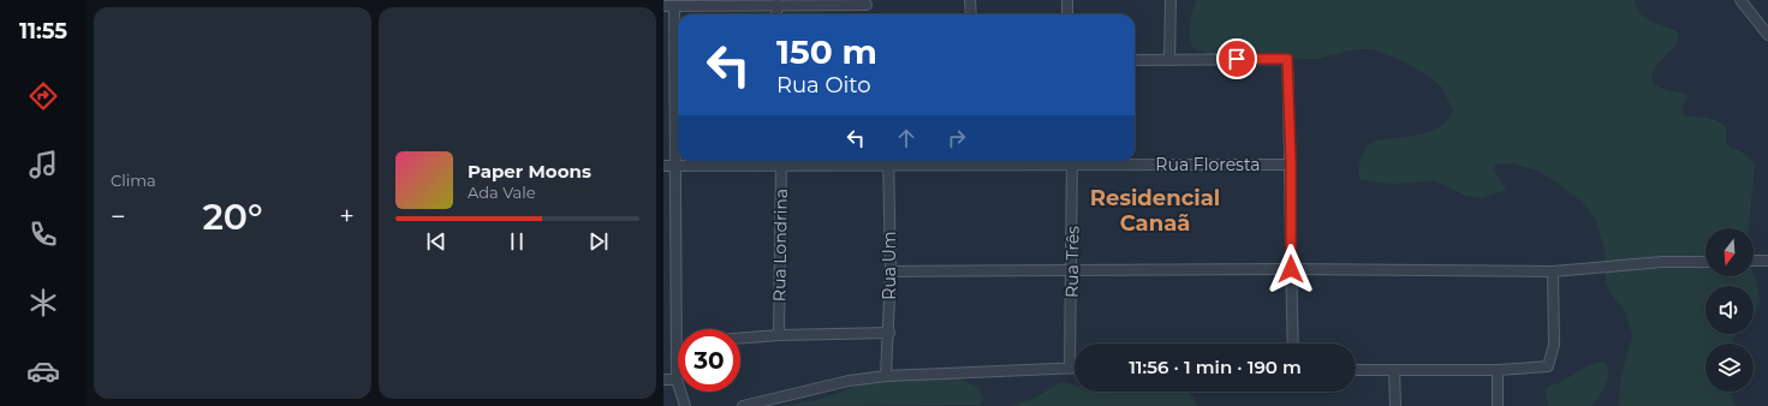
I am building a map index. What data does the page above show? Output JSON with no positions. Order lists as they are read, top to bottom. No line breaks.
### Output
{"streets":{"street":["Rua Floresta","Rua Londrina","Rua Três","Rua Um"]},"crossings":[["Rua Floresta","Rua Londrina"],["Rua Floresta","Rua Um"]],"districts":["Residencial Canaã"],"north":"bottom","page":{"tabs":"11:55","tile":"Clima","turn":["150 m","Rua Oito"],"song":["Paper Moons","Ada Vale"],"heat":["−","20°","+"],"limit":"30","trip":"11:56 · 1 min · 190 m"}}
